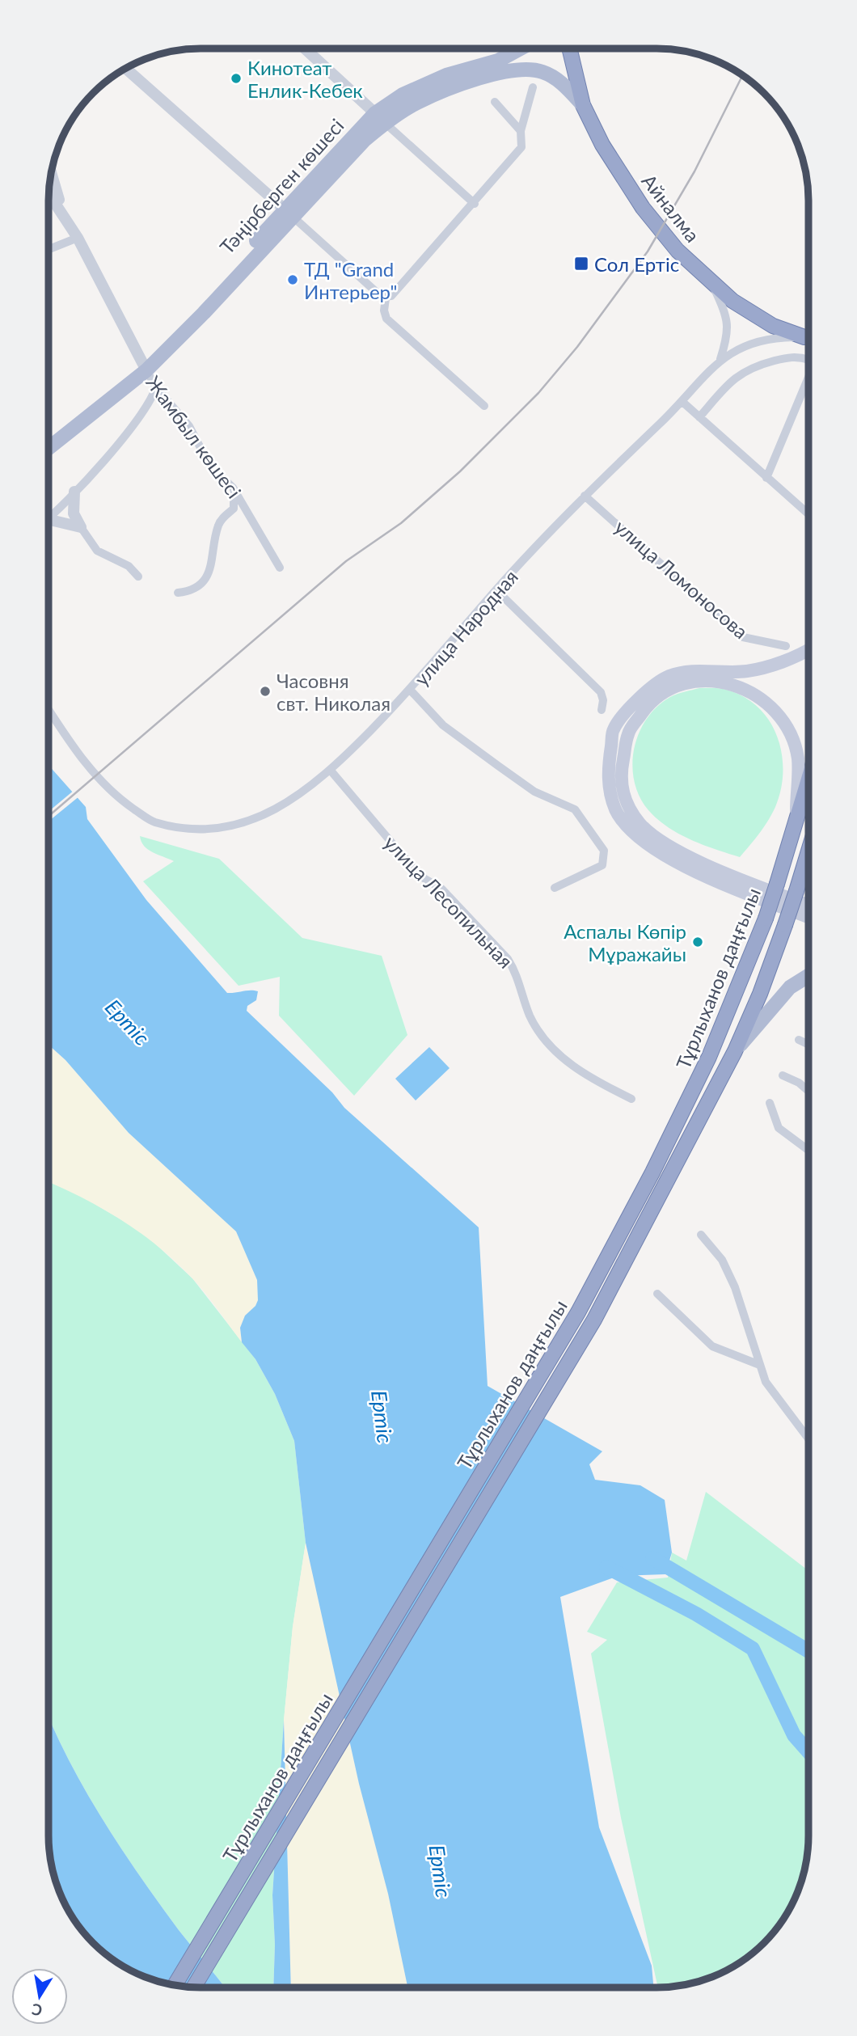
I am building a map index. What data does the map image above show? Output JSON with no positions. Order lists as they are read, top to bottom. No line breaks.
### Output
{"streets":{"highway":["Айналма","Тұрлыханов даңғылы"],"main road":["Тәңірберген көшесі"],"street":["Жамбыл көшесі","улица Ломоносова","улица Народная","улица Лесопильная"]},"crossings":[["Тәңірберген көшесі","Айналма"],["Тәңірберген көшесі","Жамбыл көшесі"],["улица Ломоносова","улица Народная"],["улица Народная","улица Лесопильная"]],"water":["Ертіс"],"places":{"other":["Кинотеат Енлик-Кебек","ТД \"Grand Интерьер\"","Часовня свт. Николая","Аспалы Көпір Мұражайы"],"transit":["Сол Ертіс"]},"north":"bottom"}
